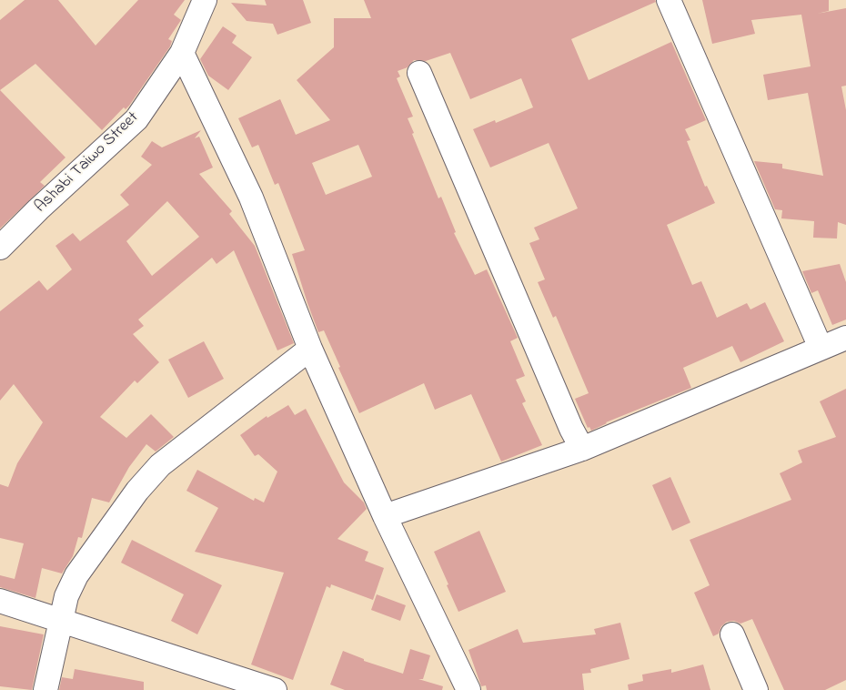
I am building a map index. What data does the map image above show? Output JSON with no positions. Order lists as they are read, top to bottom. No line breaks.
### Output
{"streets":{"street":["Ashabi Taiwo Street"]}}
